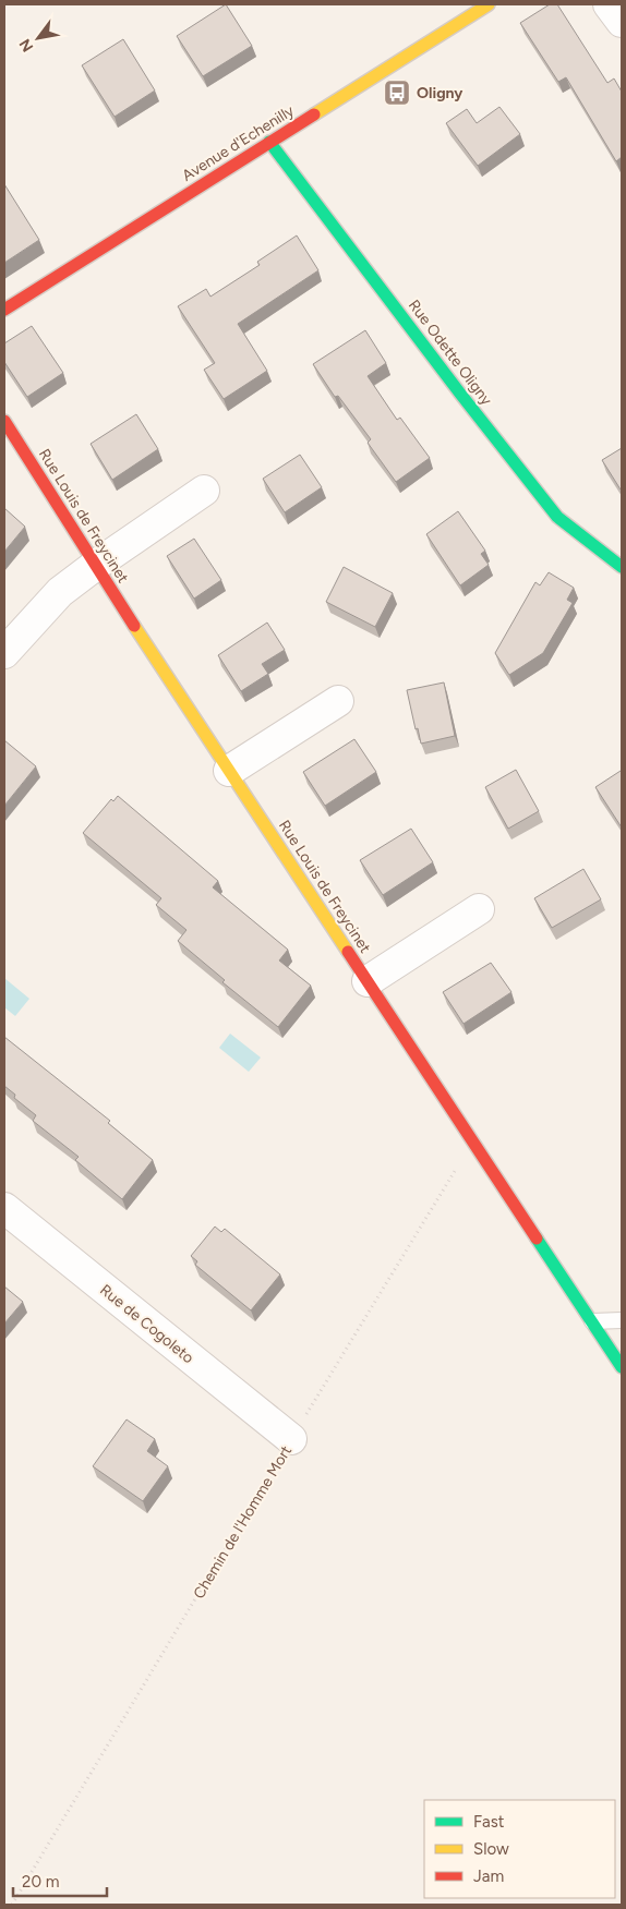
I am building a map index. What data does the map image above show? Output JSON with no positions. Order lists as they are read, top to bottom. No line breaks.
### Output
{"streets":{"street":["Avenue d'Echenilly","Rue Odette Oligny","Rue Louis de Freycinet","Rue de Cogoleto"],"path":["Chemin de l'Homme Mort"]},"crossings":[["Avenue d'Echenilly","Rue Odette Oligny"],["Rue Louis de Freycinet","Chemin de l'Homme Mort"],["Rue de Cogoleto","Chemin de l'Homme Mort"]],"places":{"bus stop":["Oligny"]},"legend":["Fast","Slow","Jam"],"scale_bar":"20 m","north":"bottom left"}
